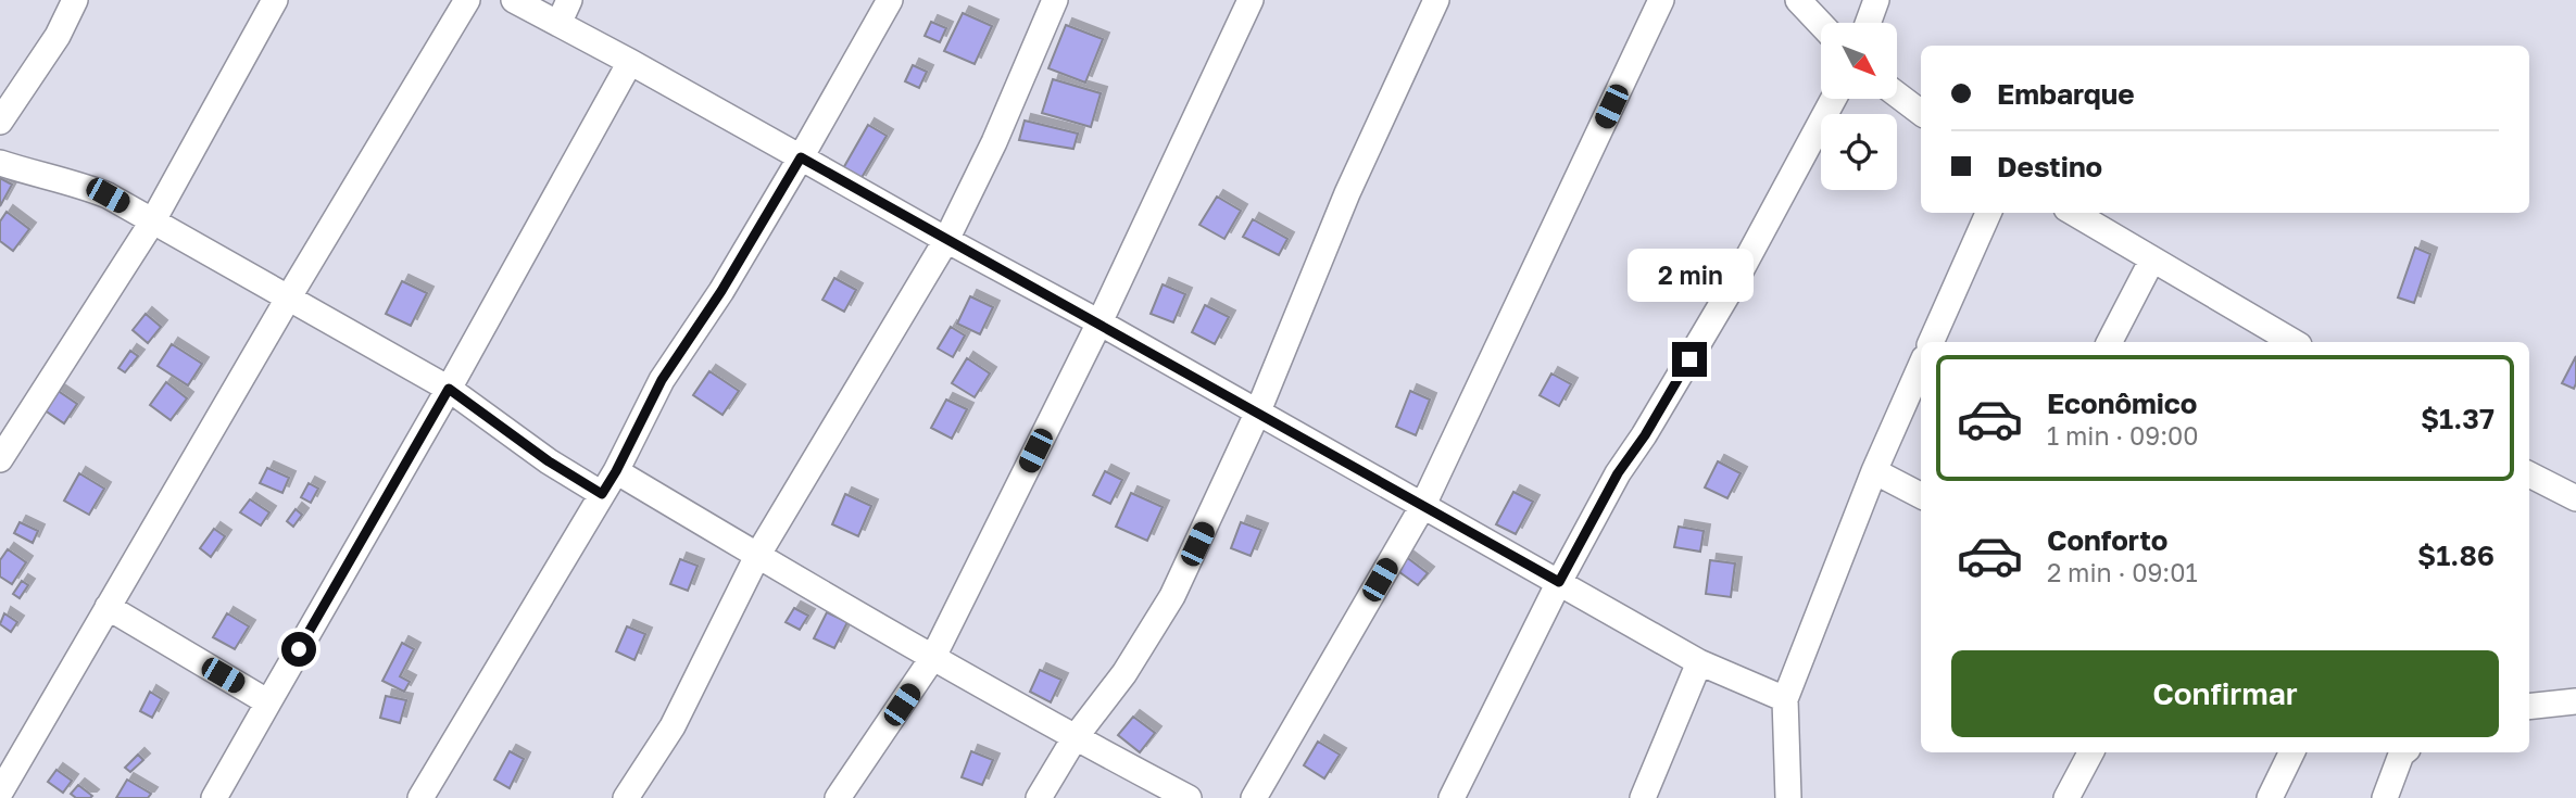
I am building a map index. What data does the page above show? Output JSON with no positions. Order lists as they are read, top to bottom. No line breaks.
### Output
{"north":"bottom right","page":{"banner":["Embarque","Destino"],"bubble":"2 min","list":[{"name":"Econômico","note":"1 min · 09:00","value":"$1.37"},{"name":"Conforto","note":"2 min · 09:01","value":"$1.86"}],"buttons":"Confirmar"}}
